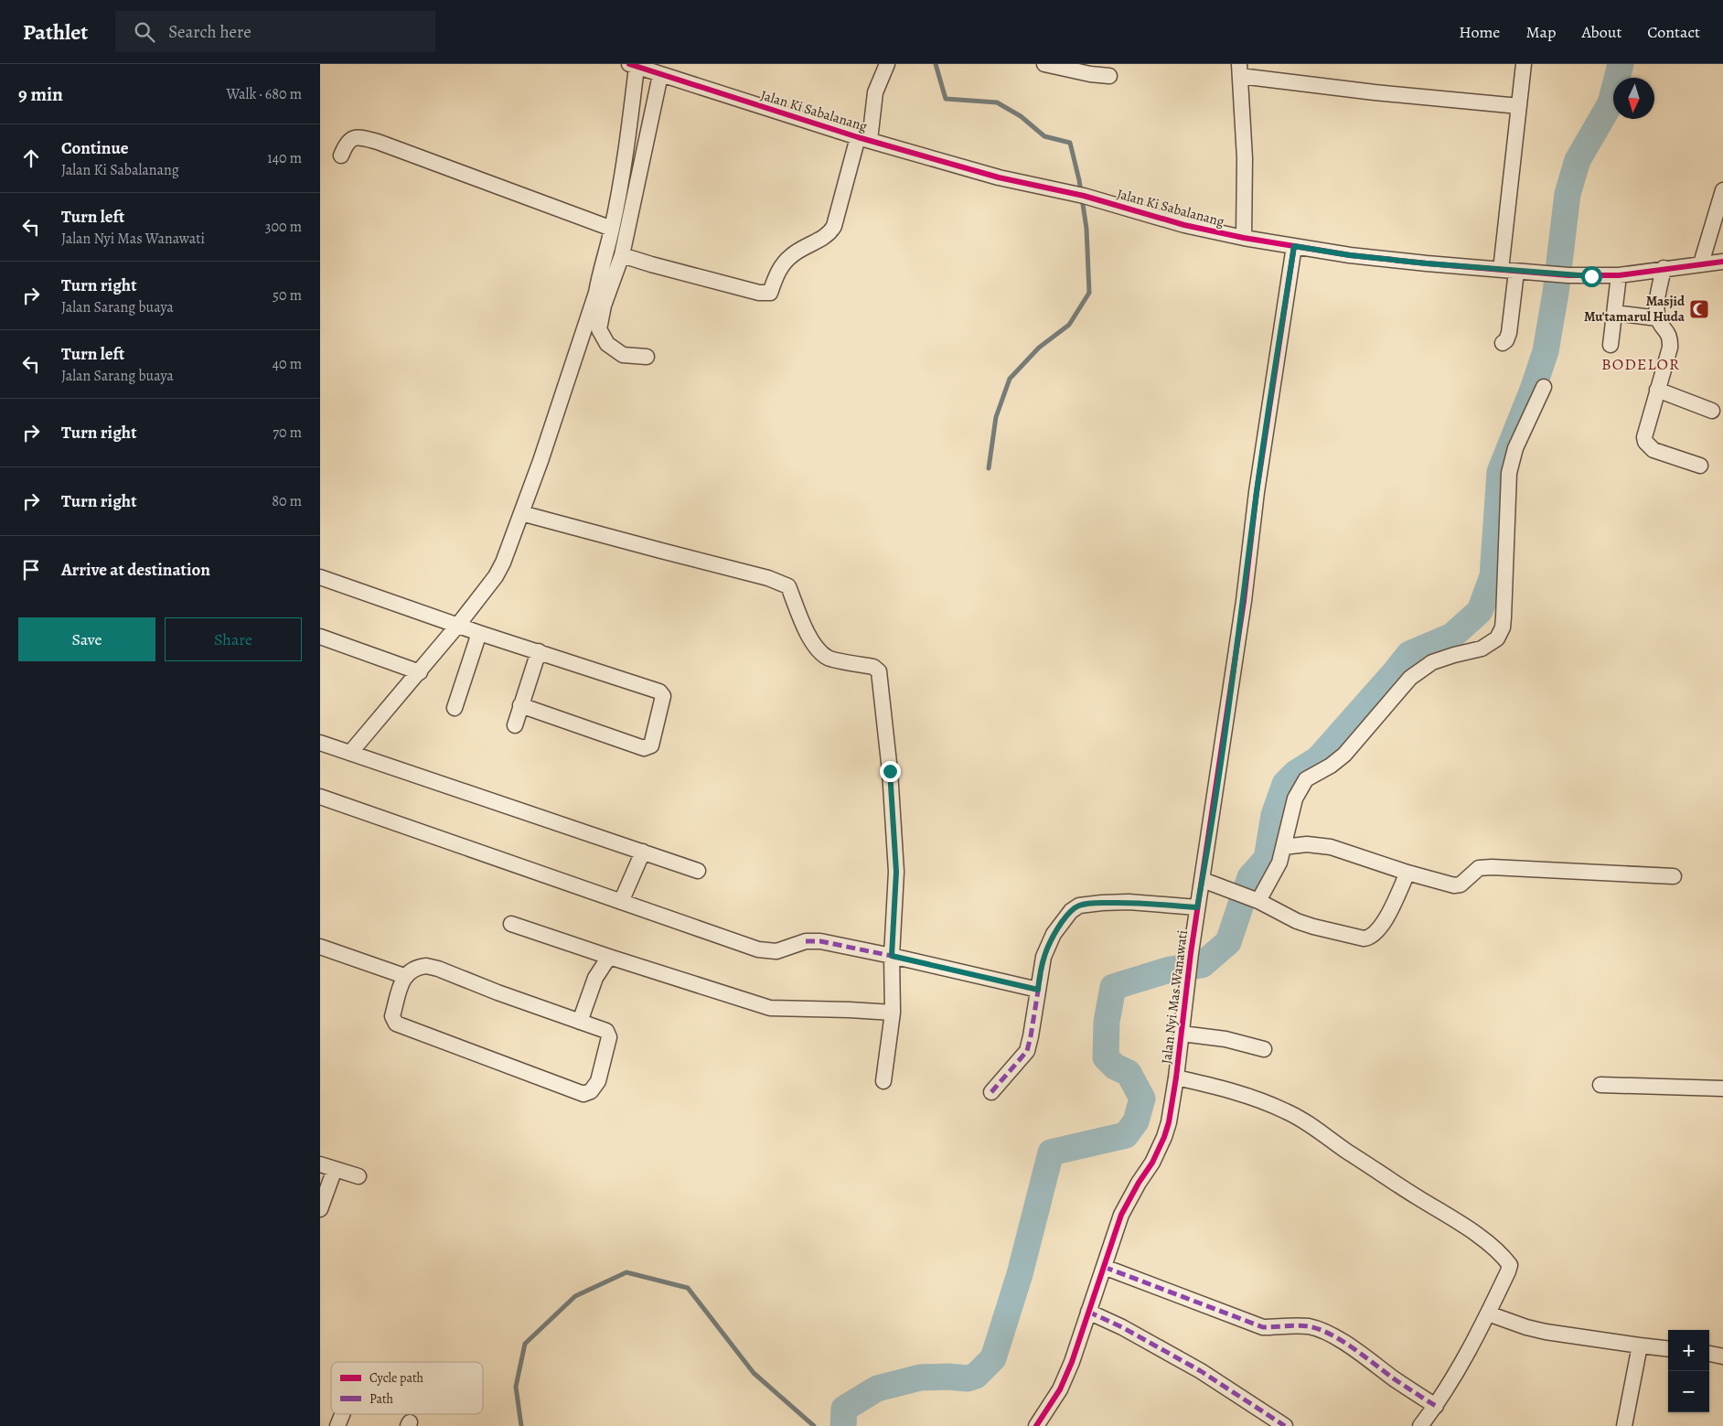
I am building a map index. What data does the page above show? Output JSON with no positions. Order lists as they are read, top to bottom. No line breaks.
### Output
{"streets":{"street":["Jalan Ki Sabalanang","Jalan Nyi Mas Wanawati"]},"crossings":[["Jalan Ki Sabalanang","Jalan Nyi Mas Wanawati"]],"districts":["BODELOR"],"places":{"mosque":["Masjid Mu'tamarul Huda"]},"legend":["Cycle path","Path"],"north":"bottom","page":{"header":"Pathlet","search":"Search here","nav":["Home","Map","About","Contact"],"heading":["9 min","Walk · 680 m"],"list":[["Continue","Jalan Ki Sabalanang","140 m"],["Turn left","Jalan Nyi Mas Wanawati","300 m"],["Turn right","Jalan Sarang buaya","50 m"],["Turn left","Jalan Sarang buaya","40 m"],["Turn right","70 m"],["Turn right","80 m"],"Arrive at destination"],"buttons":["Save","Share"],"map_buttons":["+","−"]}}
